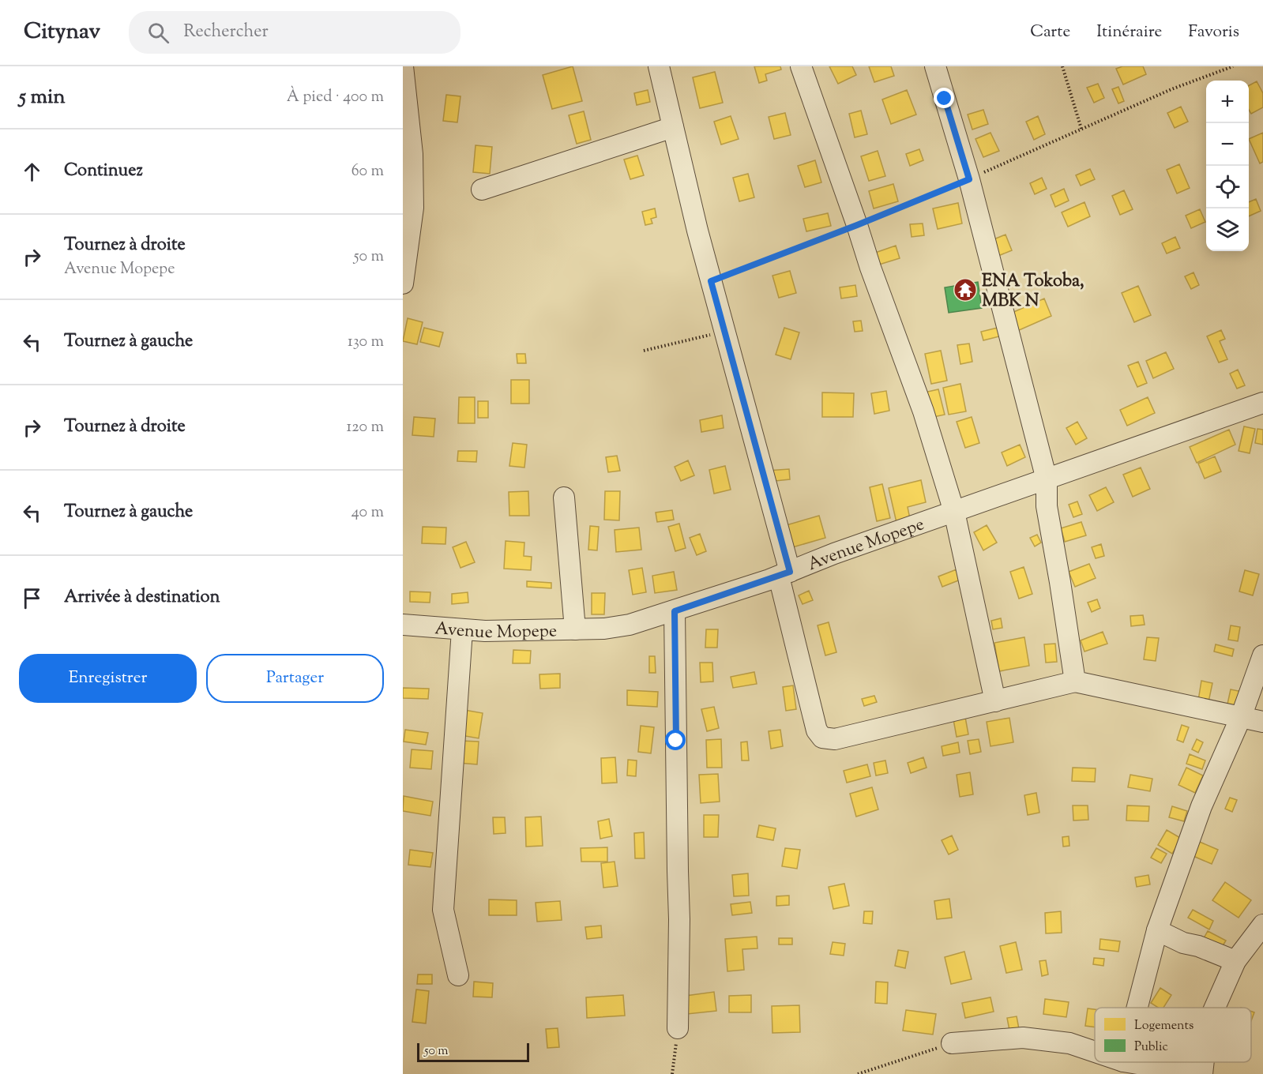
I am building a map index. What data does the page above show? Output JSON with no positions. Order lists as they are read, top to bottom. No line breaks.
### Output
{"streets":{"street":["Avenue Mopepe"]},"places":{"temple":["ENA Tokoba, MBK N"]},"legend":["Logements","Public"],"scale_bar":"50 m","page":{"header":"Citynav","search":"Rechercher","nav":["Carte","Itinéraire","Favoris"],"heading":["5 min","À pied · 400 m"],"map_buttons":["+","−"],"list":[["Continuez","60 m"],["Tournez à droite","Avenue Mopepe","50 m"],["Tournez à gauche","130 m"],["Tournez à droite","120 m"],["Tournez à gauche","40 m"],"Arrivée à destination"],"buttons":["Enregistrer","Partager"],"scale":"50 m"}}
